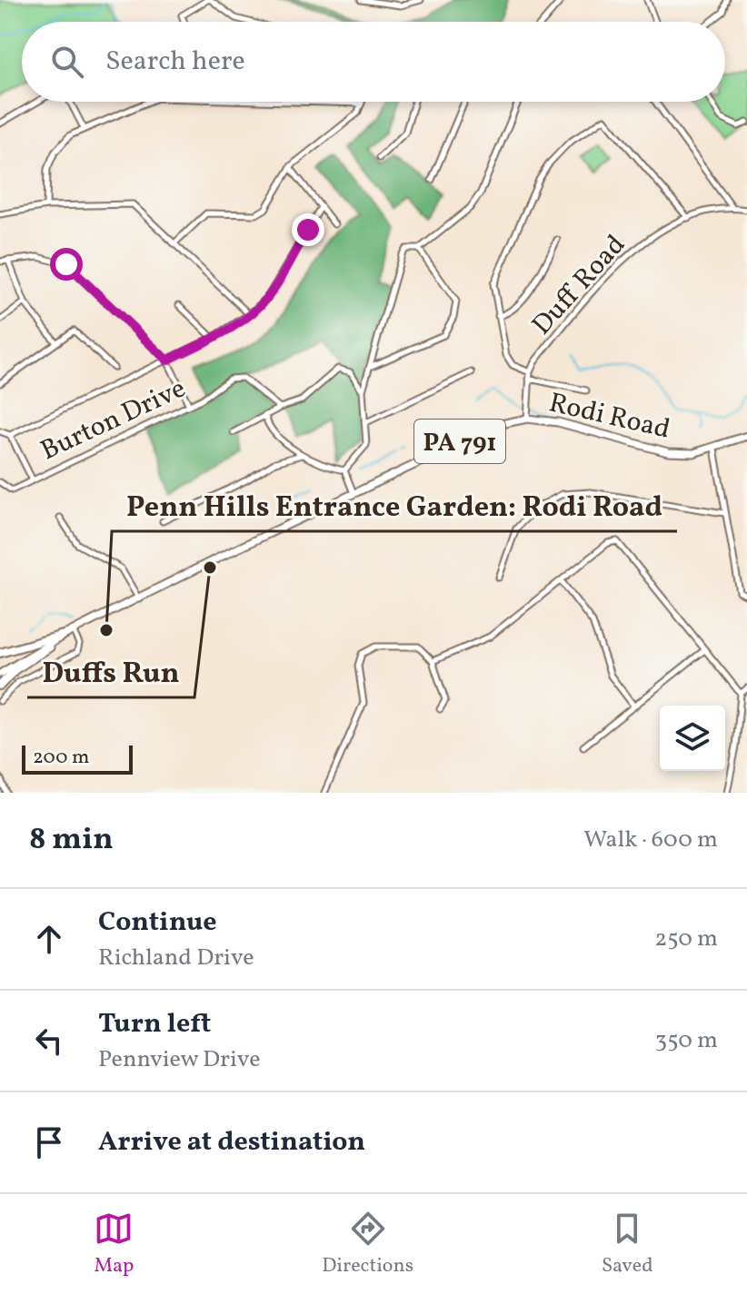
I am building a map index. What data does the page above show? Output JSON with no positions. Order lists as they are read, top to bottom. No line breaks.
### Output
{"streets":{"main road":["Rodi Road","PA 791"],"street":["Duff Road","Burton Drive"]},"places":["Duffs Run","Penn Hills Entrance Garden: Rodi Road"],"scale_bar":"200 m","page":{"search":"Search here","scale":"200 m","heading":["8 min","Walk · 600 m"],"list":[["Continue","Richland Drive","250 m"],["Turn left","Pennview Drive","350 m"],"Arrive at destination"],"nav":["Map","Directions","Saved"]}}
